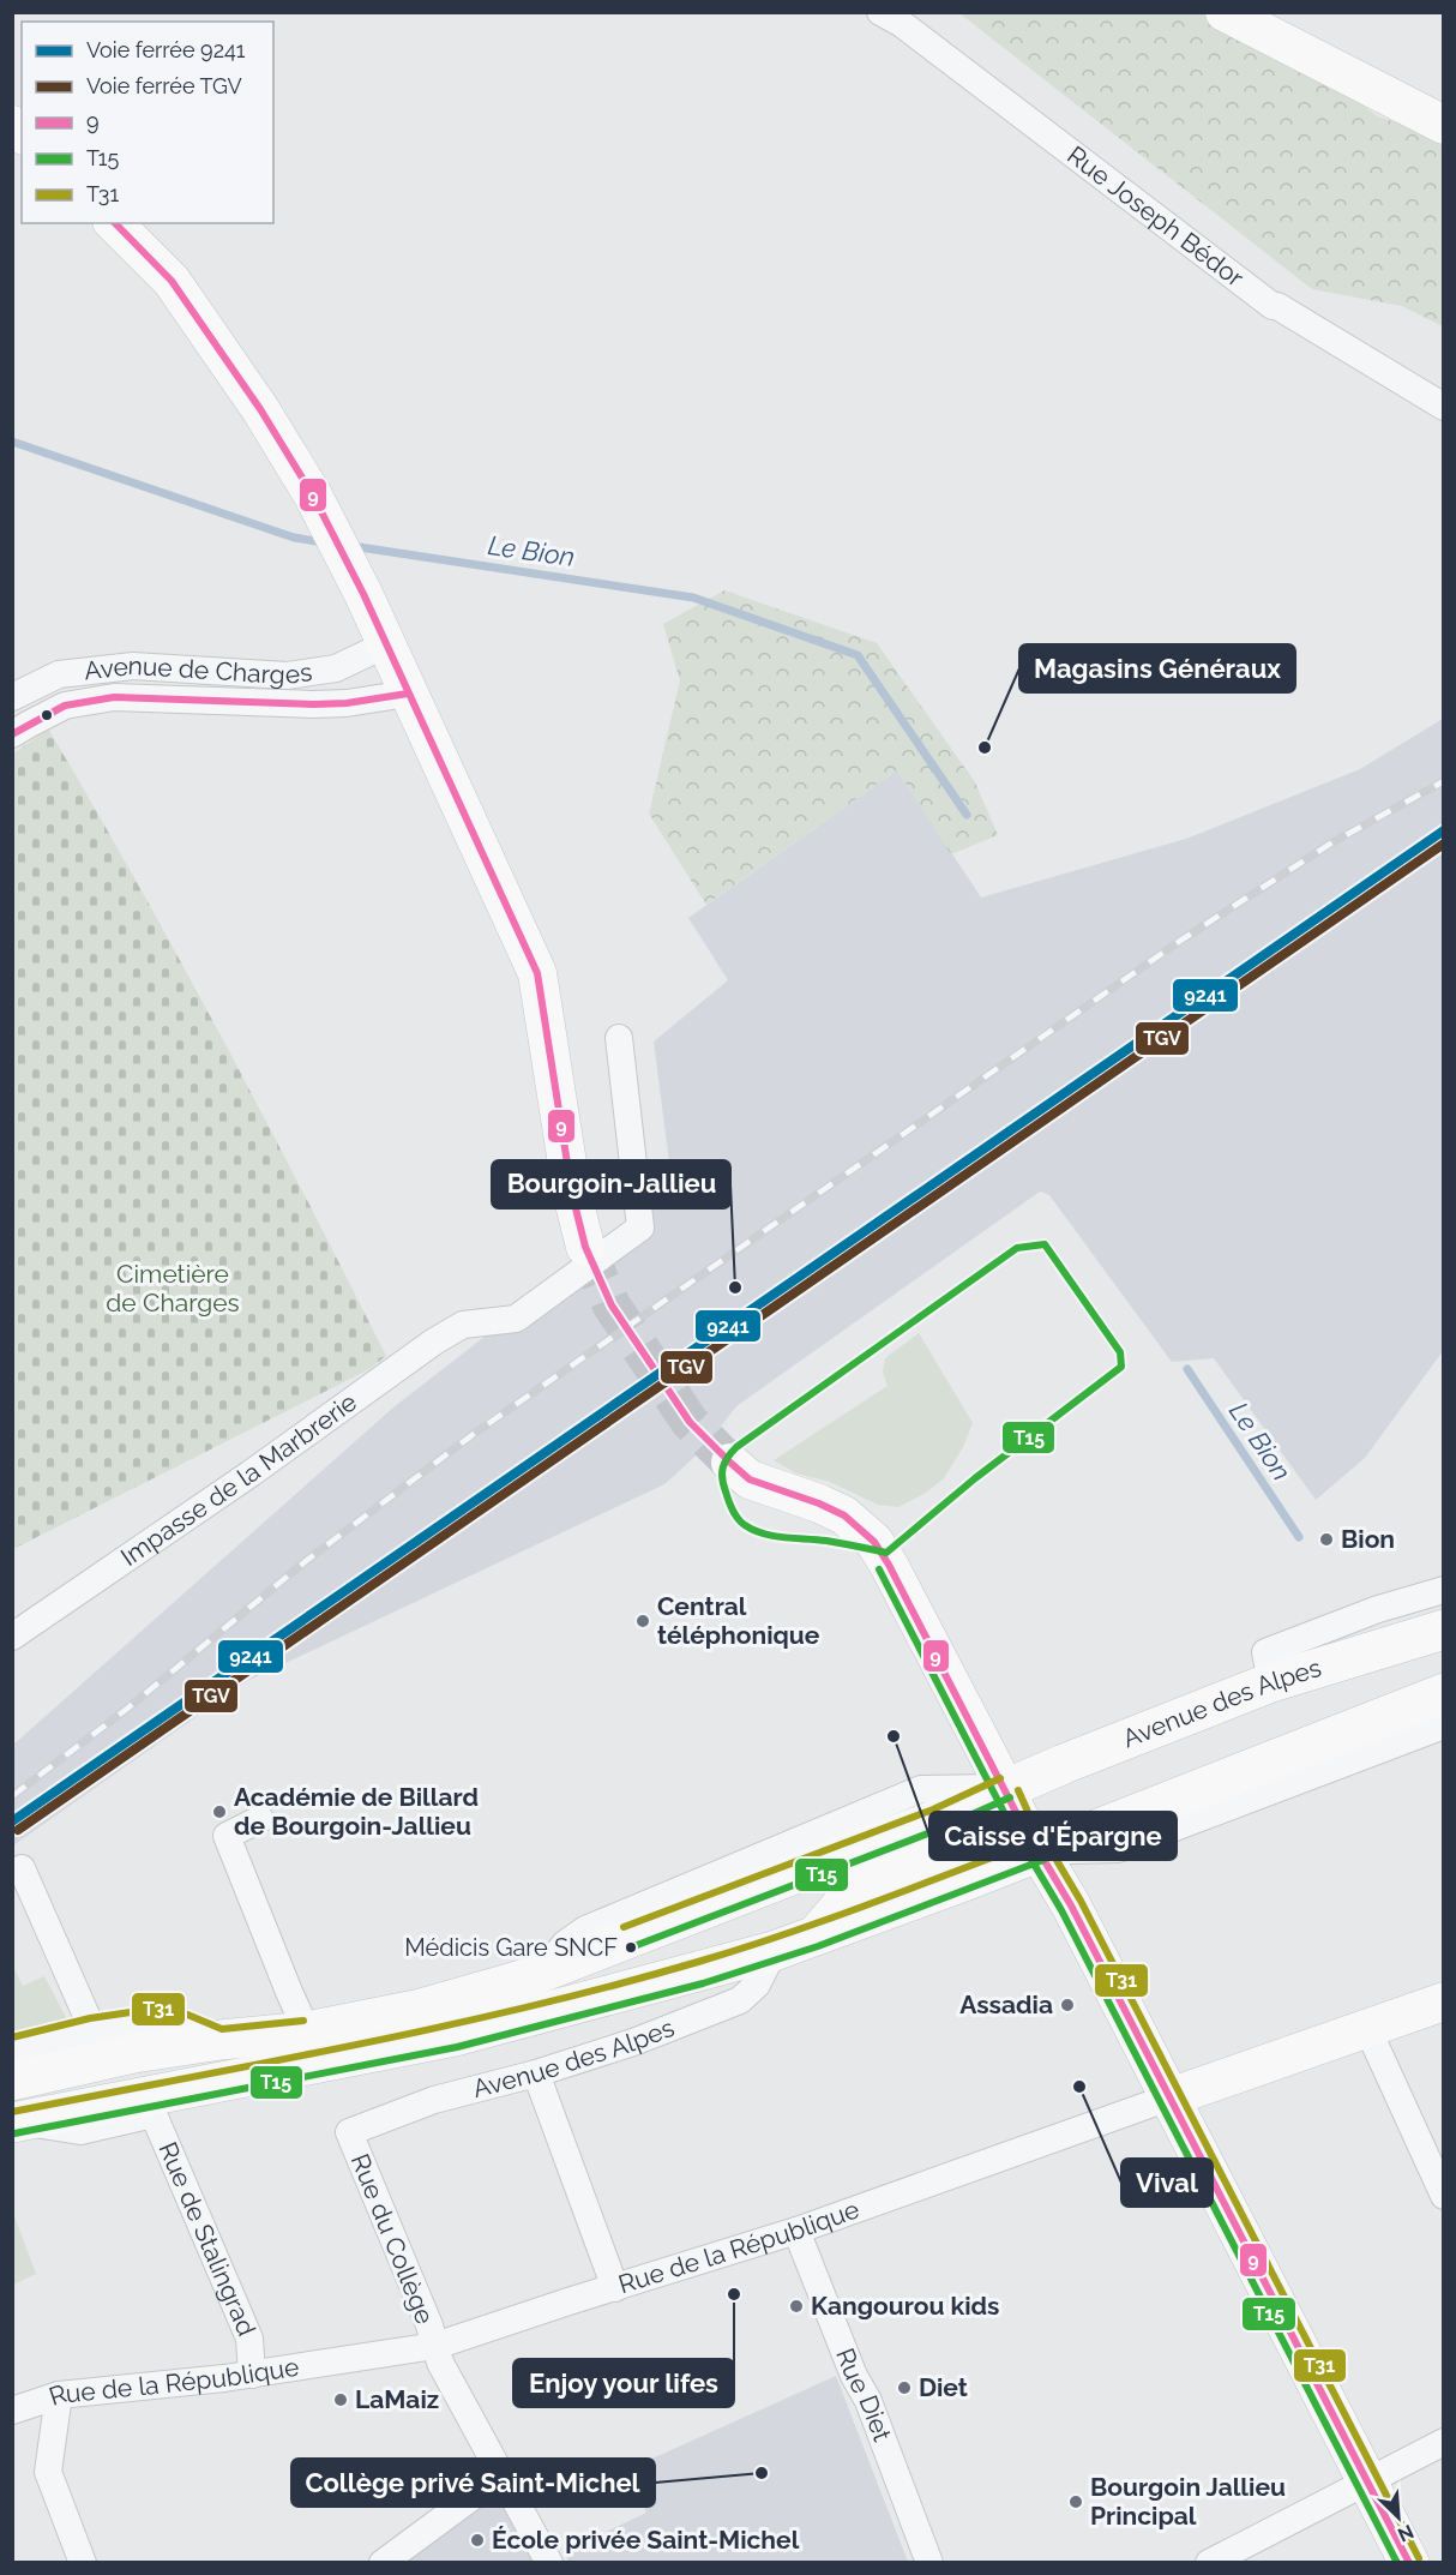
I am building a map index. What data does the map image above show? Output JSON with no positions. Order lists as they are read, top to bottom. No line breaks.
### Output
{"streets":{"main road":["Avenue des Alpes","Rue de la République"],"street":["Rue Joseph Bédor","Avenue de Charges","Impasse de la Marbrerie","Rue du Collège","Rue de Stalingrad","Rue Diet"]},"crossings":[["Avenue des Alpes","Rue du Collège"],["Avenue des Alpes","Rue de Stalingrad"],["Rue du Collège","Rue de la République"],["Rue de Stalingrad","Rue de la République"],["Rue de la République","Rue Diet"]],"water":["Le Bion"],"parks":["Cimetière de Charges"],"places":["Magasins Généraux","Bourgoin-Jallieu","Bion","Central téléphonique","Caisse d'Épargne","Académie de Billard de Bourgoin-Jallieu","Médicis Gare SNCF","Assadia","Vival","Enjoy your lifes","Kangourou kids","Diet","LaMaiz","Collège privé Saint-Michel","Bourgoin Jallieu Principal","École privée Saint-Michel"],"lines":["transit line 9","rail line 9241","rail line TGV","transit line T15","transit line T31"],"legend":["Voie ferrée 9241","Voie ferrée TGV","9","T15","T31"],"north":"bottom right"}
